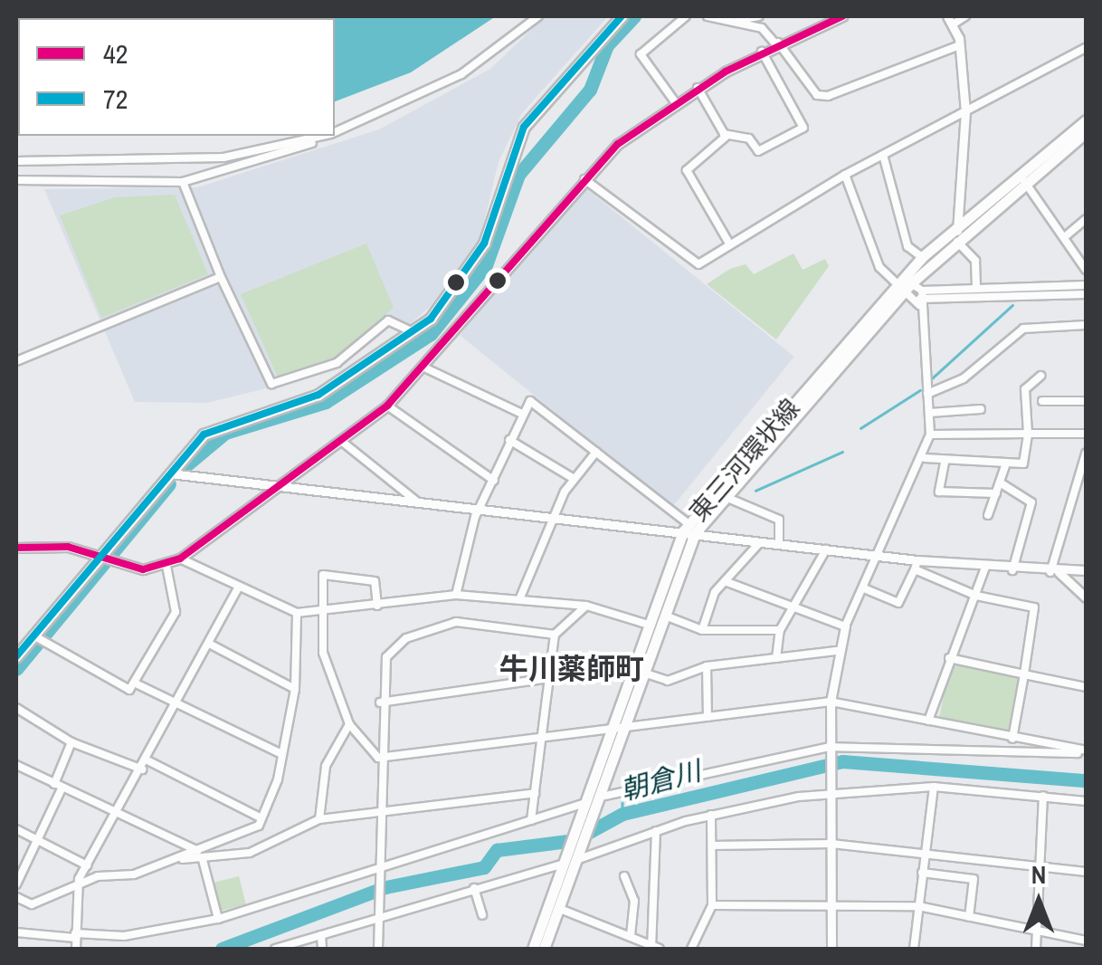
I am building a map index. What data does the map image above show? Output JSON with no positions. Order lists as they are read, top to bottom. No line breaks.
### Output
{"streets":{"main road":["東三河環状線"]},"districts":["牛川薬師町"],"water":["朝倉川"],"lines":["transit line 42","transit line 72"],"legend":["42","72"],"north":"top"}
